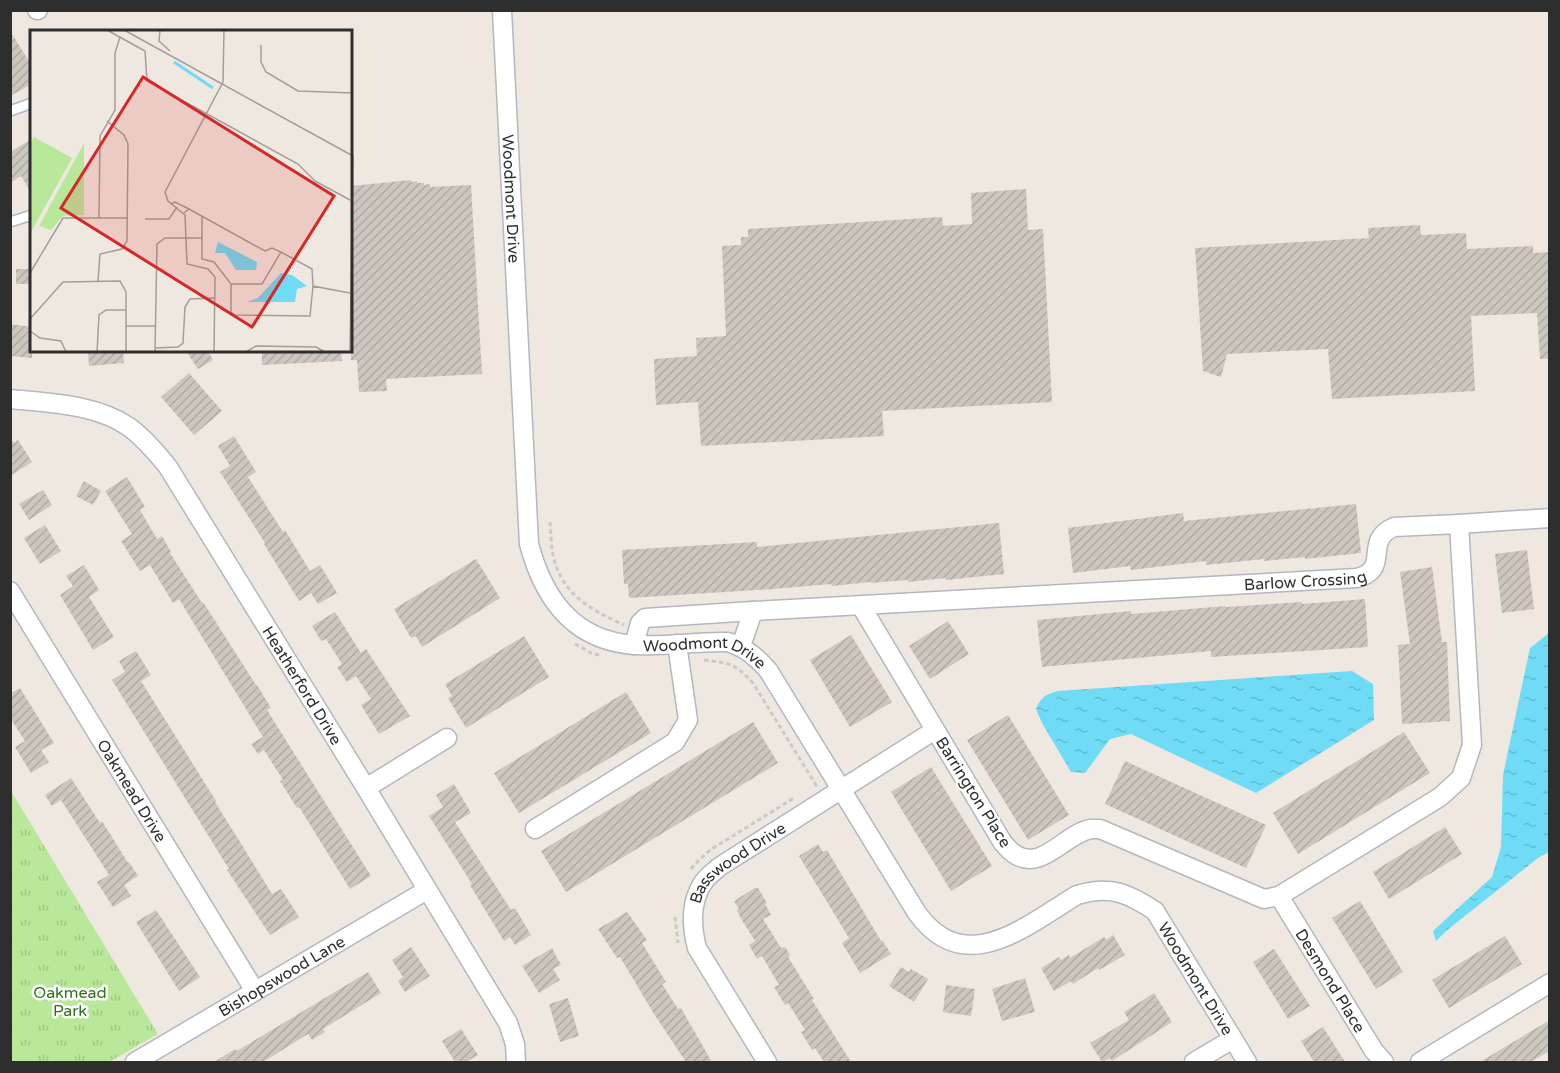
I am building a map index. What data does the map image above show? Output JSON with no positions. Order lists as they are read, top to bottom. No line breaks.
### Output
{"streets":{"street":["Woodmont Drive","Barlow Crossing","Heatherford Drive","Oakmead Drive","Barrington Place","Basswood Drive","Bishopswood Lane","Desmond Place"]},"crossings":[["Woodmont Drive","Barlow Crossing"],["Woodmont Drive","Basswood Drive"],["Barlow Crossing","Barrington Place"],["Heatherford Drive","Bishopswood Lane"],["Oakmead Drive","Bishopswood Lane"],["Barrington Place","Basswood Drive"],["Barrington Place","Desmond Place"]],"parks":["Oakmead Park"]}
